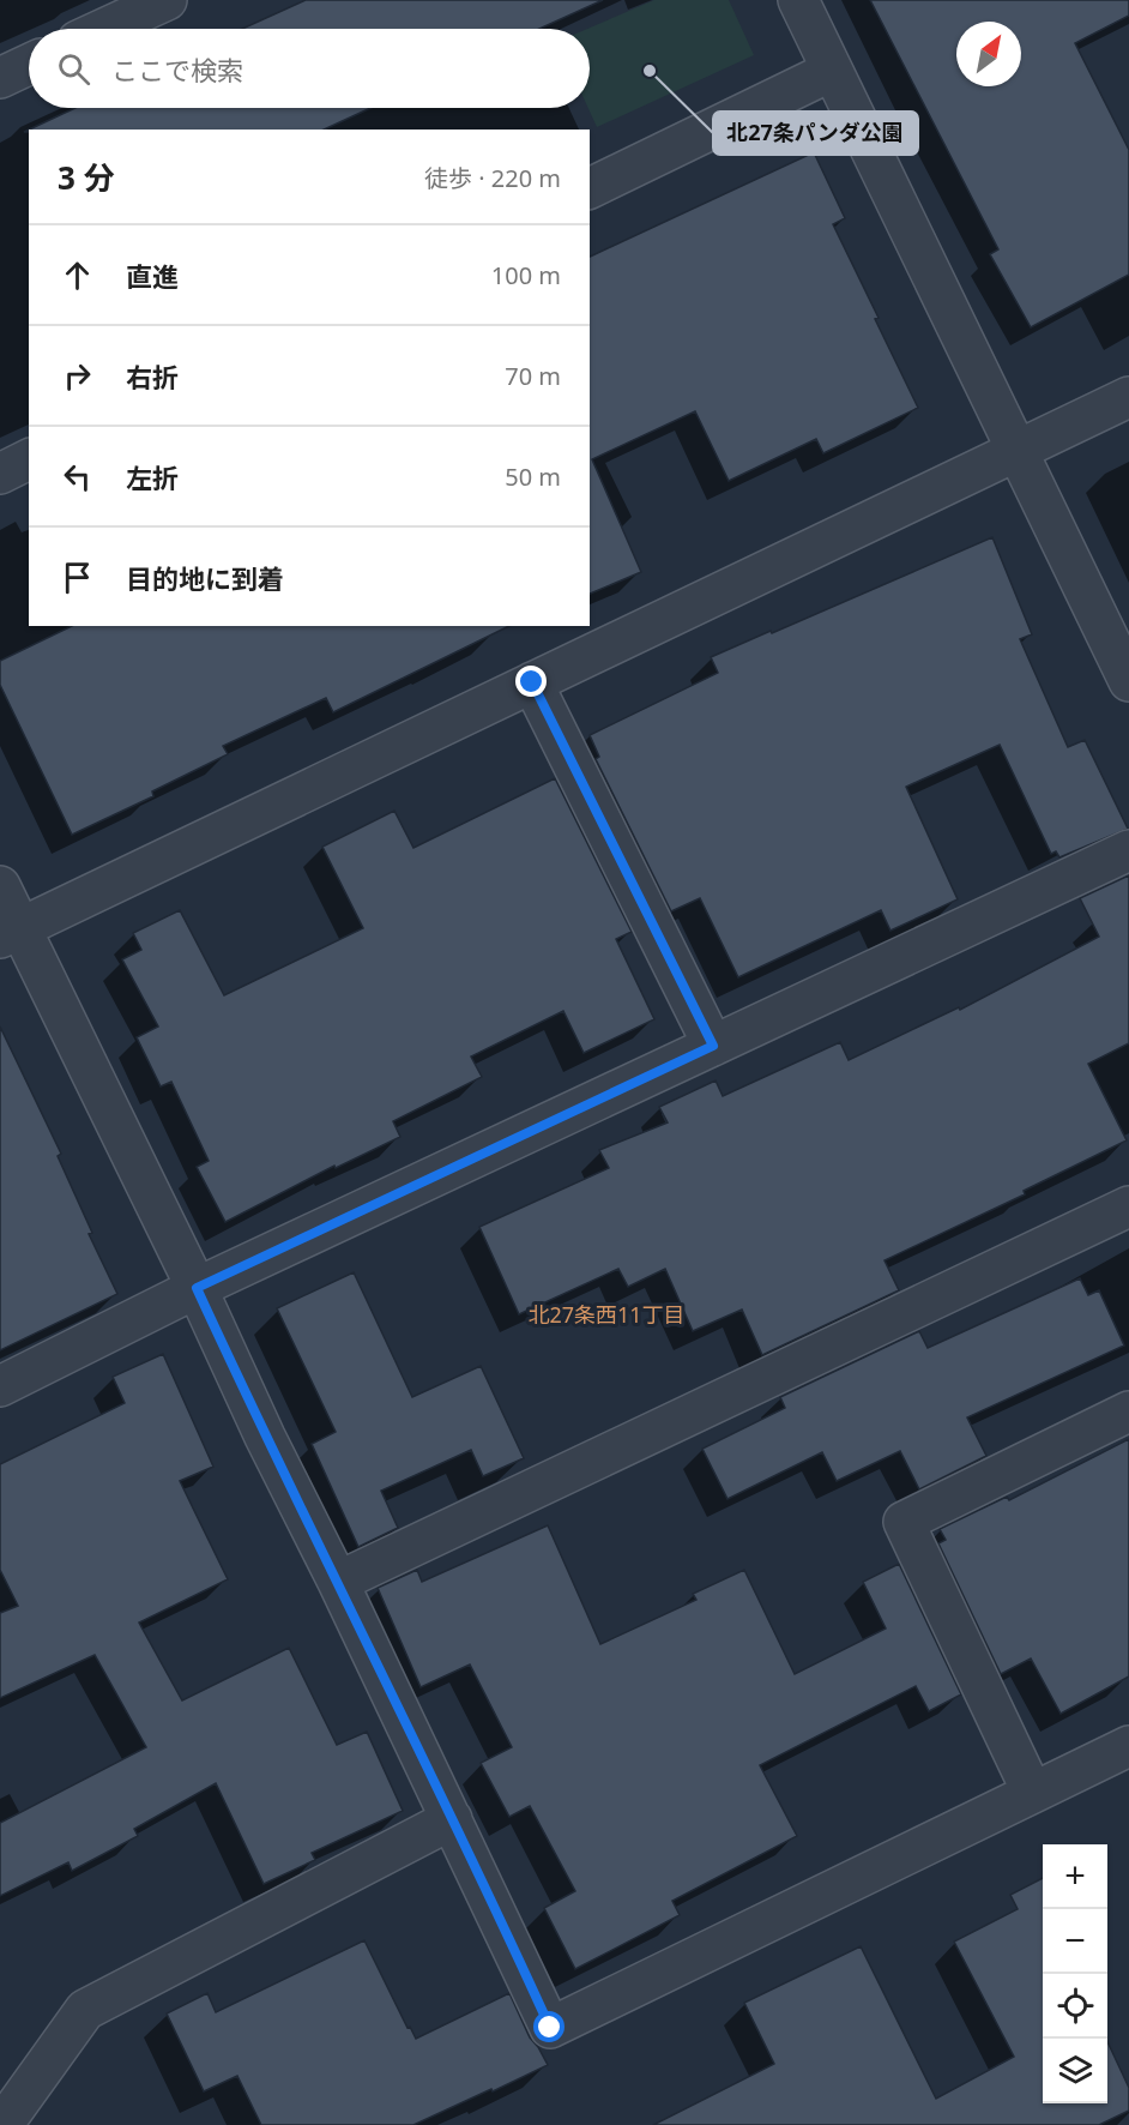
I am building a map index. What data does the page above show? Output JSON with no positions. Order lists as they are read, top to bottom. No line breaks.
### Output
{"districts":["北27条西11丁目"],"places":["北27条パンダ公園"],"north":"top right","page":{"search":"ここで検索","heading":["3 分","徒歩 · 220 m"],"list":[["直進","100 m"],["右折","70 m"],["左折","50 m"],"目的地に到着"],"map_buttons":["+","−"]}}
